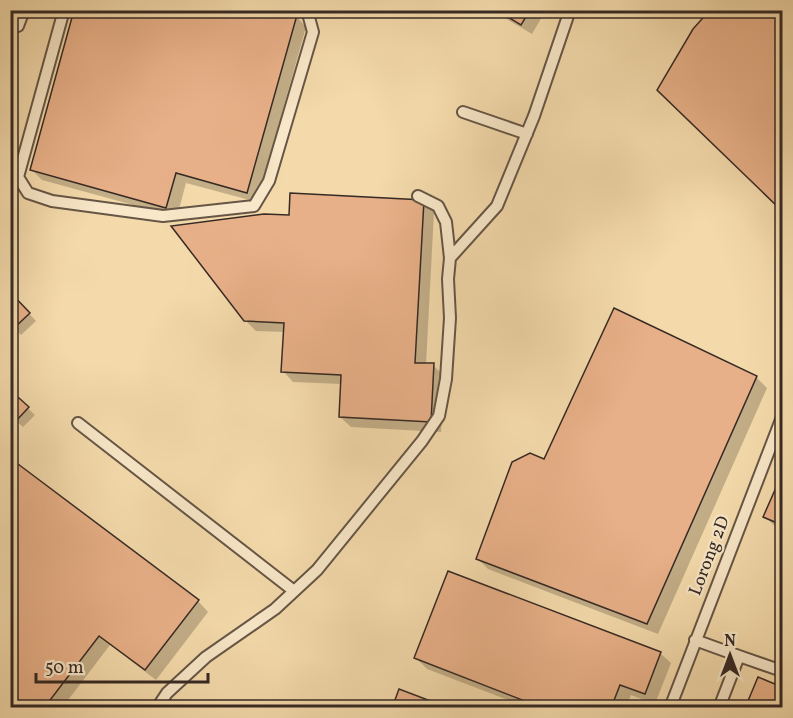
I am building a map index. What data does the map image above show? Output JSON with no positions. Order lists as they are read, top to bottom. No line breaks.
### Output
{"streets":{"lane":["Lorong 2D"]},"scale_bar":"50 m","north":"top"}
